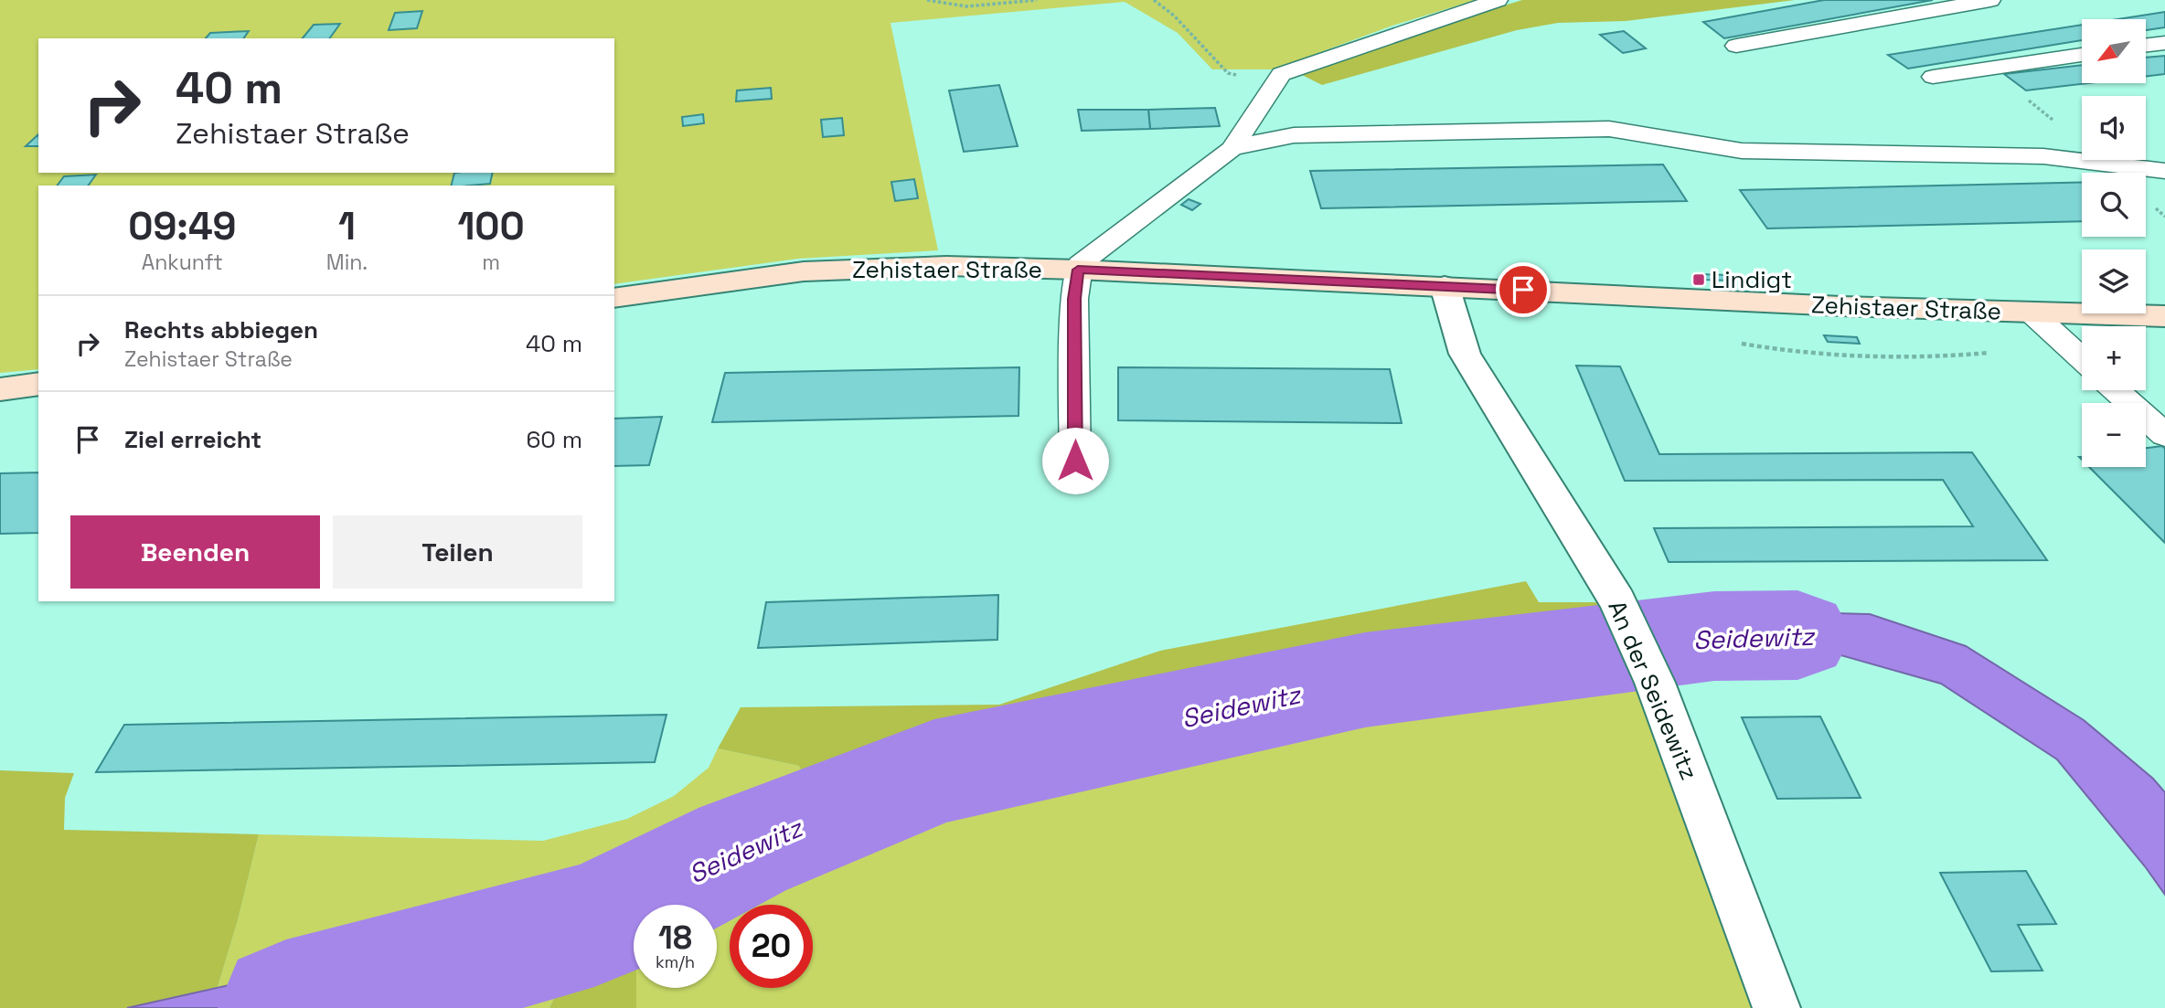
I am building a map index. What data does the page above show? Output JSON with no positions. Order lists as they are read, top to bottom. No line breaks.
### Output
{"streets":{"main road":["Zehistaer Straße"],"street":["An der Seidewitz"]},"crossings":[["Zehistaer Straße","An der Seidewitz"]],"water":["Seidewitz"],"places":{"transit":["Lindigt"]},"north":"bottom left","page":{"map_buttons":["+","−"],"turn":["40 m","Zehistaer Straße"],"eta":["09:49","Ankunft","1","Min.","100","m"],"list":[{"name":"Rechts abbiegen","note":"Zehistaer Straße","value":"40 m"},{"name":"Ziel erreicht","value":"60 m"}],"buttons":["Beenden","Teilen"],"speed":"18 km/h","limit":"20"}}
